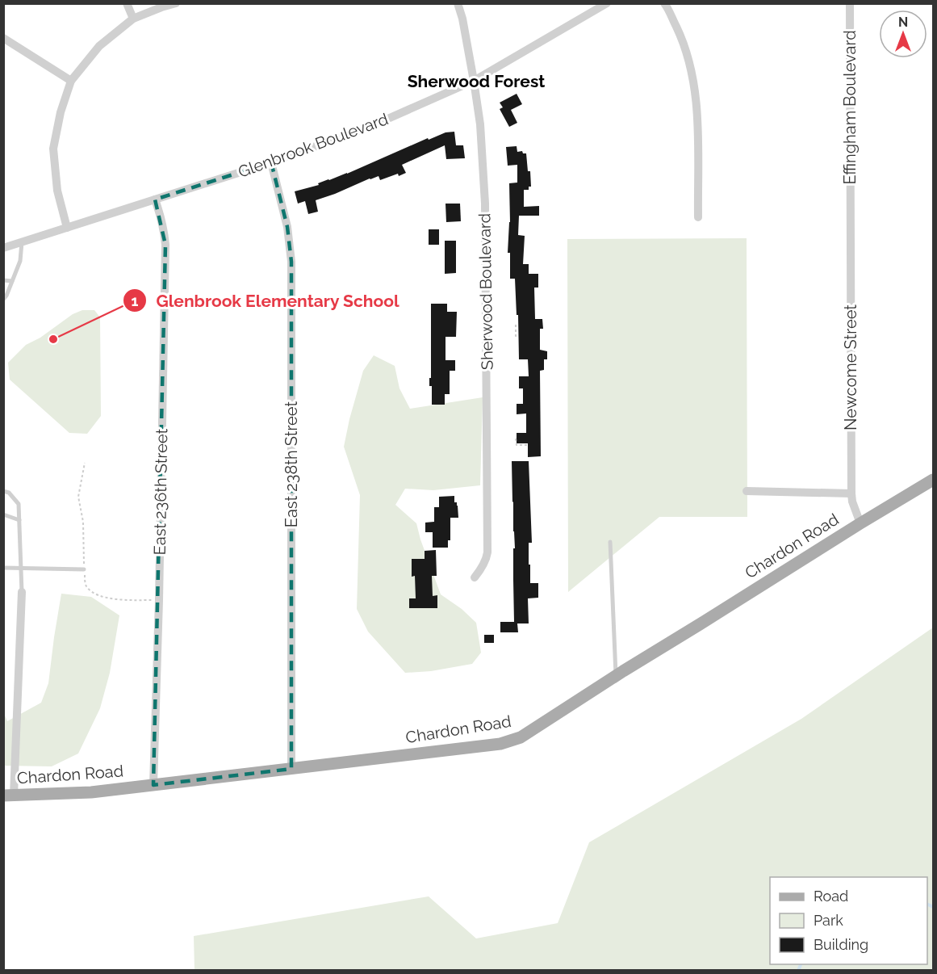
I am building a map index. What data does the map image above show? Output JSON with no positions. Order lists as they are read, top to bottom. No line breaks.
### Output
{"streets":{"main road":["Chardon Road"],"street":["Effingham Boulevard","Glenbrook Boulevard","Sherwood Boulevard","Newcome Street","East 238th Street","East 236th Street"]},"crossings":[["Effingham Boulevard","Newcome Street"],["Glenbrook Boulevard","Sherwood Boulevard"],["Glenbrook Boulevard","East 238th Street"],["Glenbrook Boulevard","East 236th Street"],["Newcome Street","Chardon Road"],["East 238th Street","Chardon Road"],["East 236th Street","Chardon Road"]],"districts":["Sherwood Forest"],"places":["Glenbrook Elementary School"],"legend":["Road","Park","Building"],"north":"top"}
